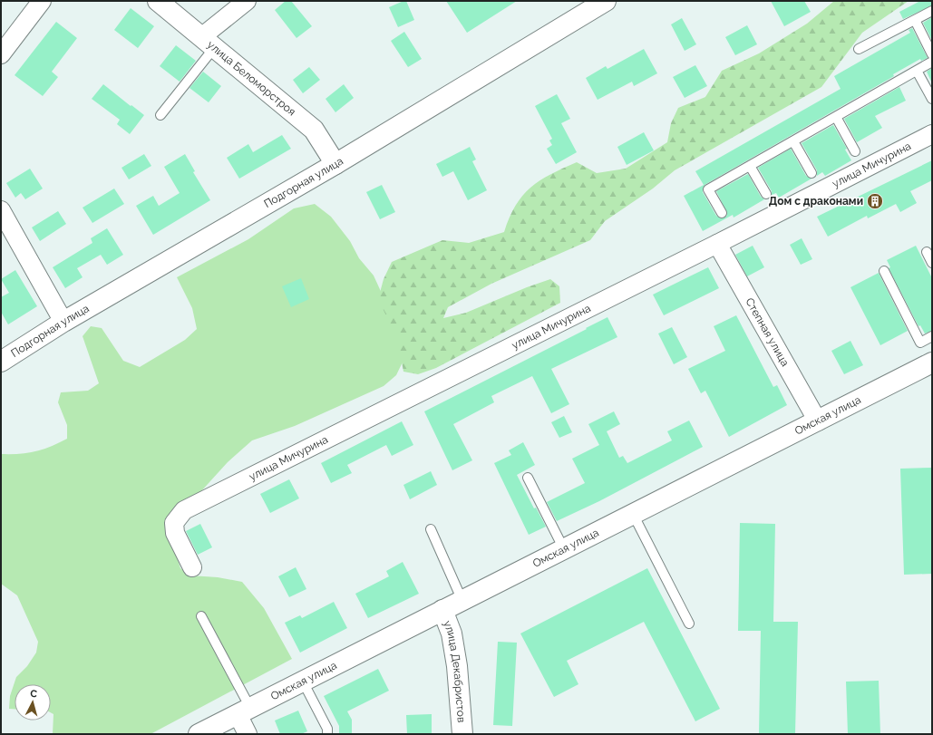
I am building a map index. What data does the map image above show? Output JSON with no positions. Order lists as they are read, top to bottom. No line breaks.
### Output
{"streets":{"street":["улица Беломорстроя","улица Мичурина","Подгорная улица","Степная улица","Омская улица","улица Декабристов"]},"crossings":[["улица Беломорстроя","Подгорная улица"],["улица Мичурина","Степная улица"],["Степная улица","Омская улица"],["Омская улица","улица Декабристов"]],"places":{"building":["Дом с драконами"]},"north":"top"}
